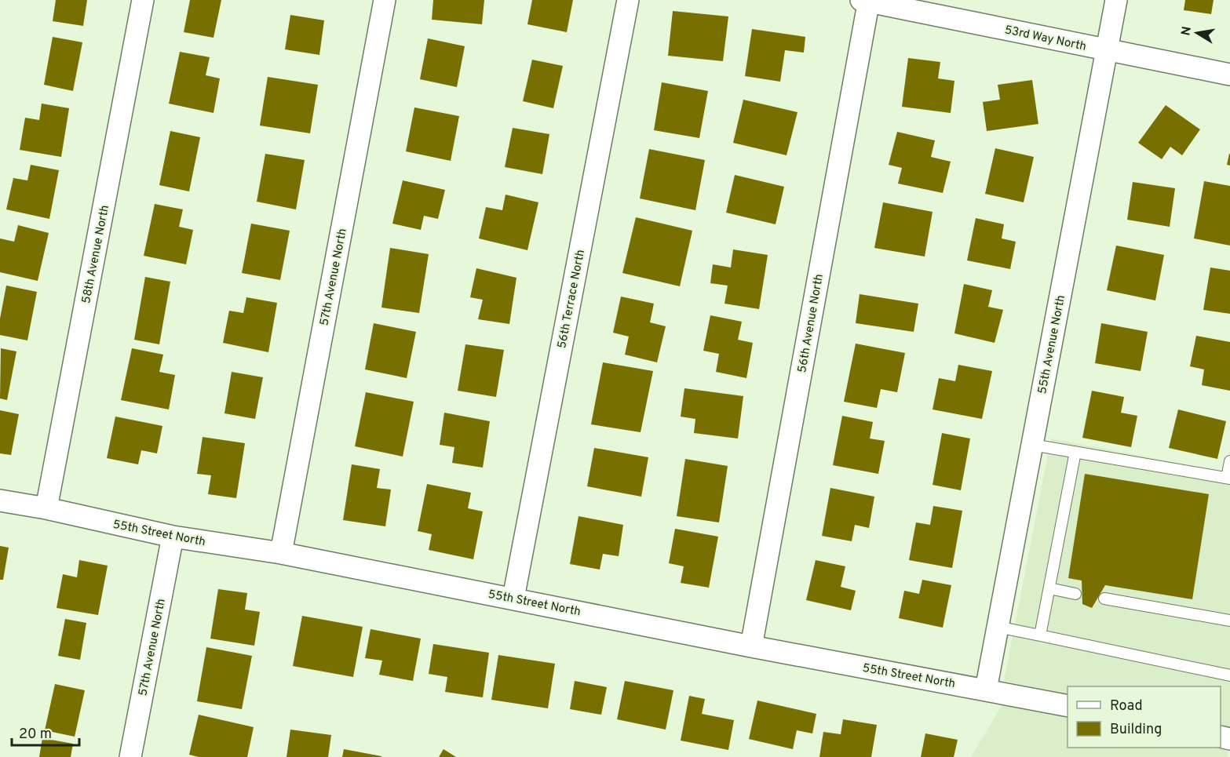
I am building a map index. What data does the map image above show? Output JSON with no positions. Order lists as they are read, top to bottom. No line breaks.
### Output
{"streets":{"street":["53rd Way North","58th Avenue North","57th Avenue North","56th Terrace North","56th Avenue North","55th Avenue North","55th Street North"]},"crossings":[["53rd Way North","56th Avenue North"],["53rd Way North","55th Avenue North"],["58th Avenue North","55th Street North"],["57th Avenue North","55th Street North"],["56th Terrace North","55th Street North"],["56th Avenue North","55th Street North"],["55th Avenue North","55th Street North"]],"legend":["Road","Building"],"scale_bar":"20 m","north":"left"}
